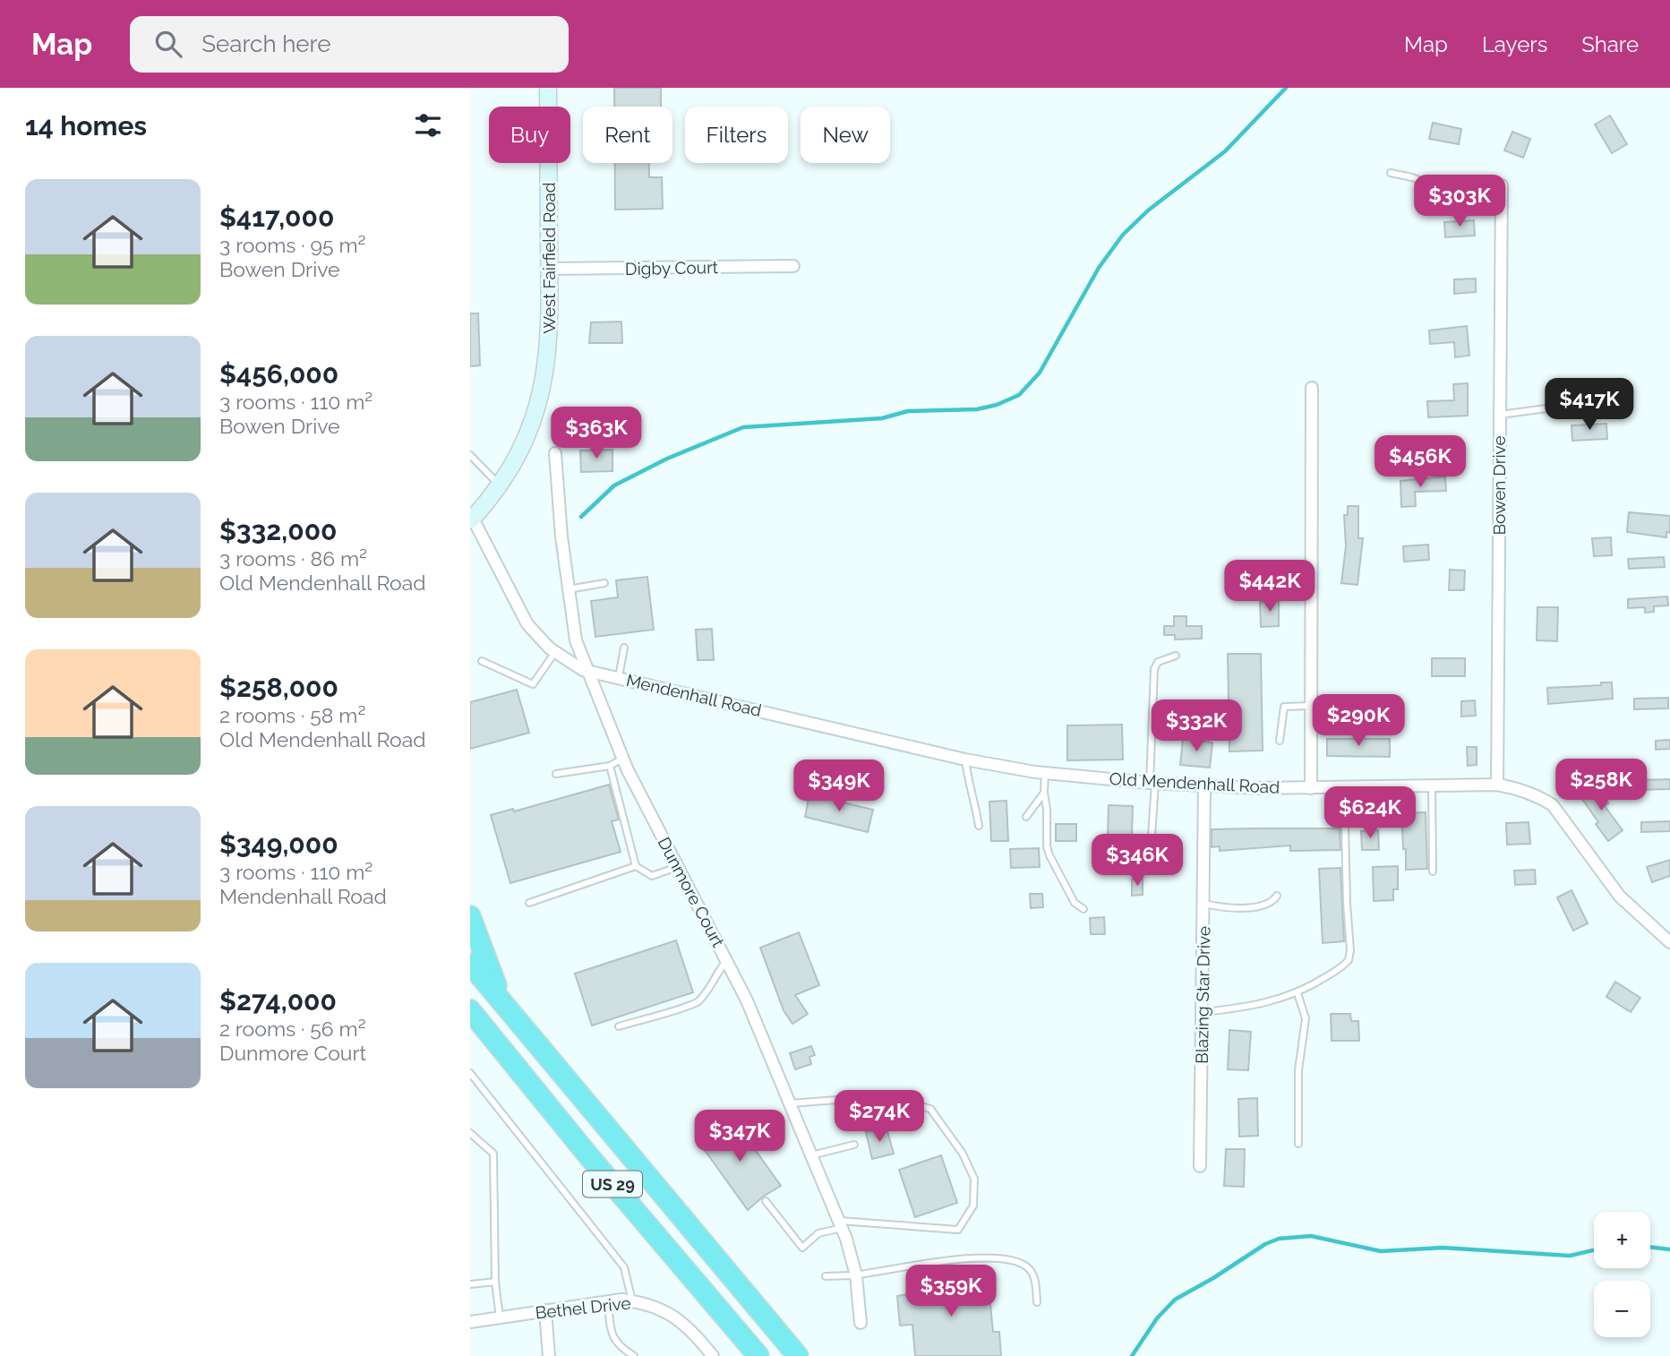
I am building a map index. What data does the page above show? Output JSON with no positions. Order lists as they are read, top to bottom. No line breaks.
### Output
{"streets":{"highway":["US 29"],"main road":["West Fairfield Road"],"street":["Digby Court","Bowen Drive","Mendenhall Road","Old Mendenhall Road","Dunmore Court","Blazing Star Drive","Bethel Drive"]},"crossings":[["West Fairfield Road","Digby Court"],["West Fairfield Road","Mendenhall Road"],["Bowen Drive","Old Mendenhall Road"],["Mendenhall Road","Old Mendenhall Road"],["Mendenhall Road","Dunmore Court"],["Old Mendenhall Road","Blazing Star Drive"]],"page":{"header":"Map","search":"Search here","nav":["Map","Layers","Share"],"heading":"14 homes","chip":["Buy","Rent","Filters","New"],"list":[{"name":"$417,000","note":"3 rooms · 95 m² · Bowen Drive"},{"name":"$456,000","note":"3 rooms · 110 m² · Bowen Drive"},{"name":"$332,000","note":"3 rooms · 86 m² · Old Mendenhall Road"},{"name":"$258,000","note":"2 rooms · 58 m² · Old Mendenhall Road"},{"name":"$349,000","note":"3 rooms · 110 m² · Mendenhall Road"},{"name":"$274,000","note":"2 rooms · 56 m² · Dunmore Court"}],"price":["$303K","$417K","$363K","$456K","$442K","$290K","$332K","$258K","$349K","$624K","$346K","$274K","$347K","$359K"],"map_buttons":["+","−"]}}
